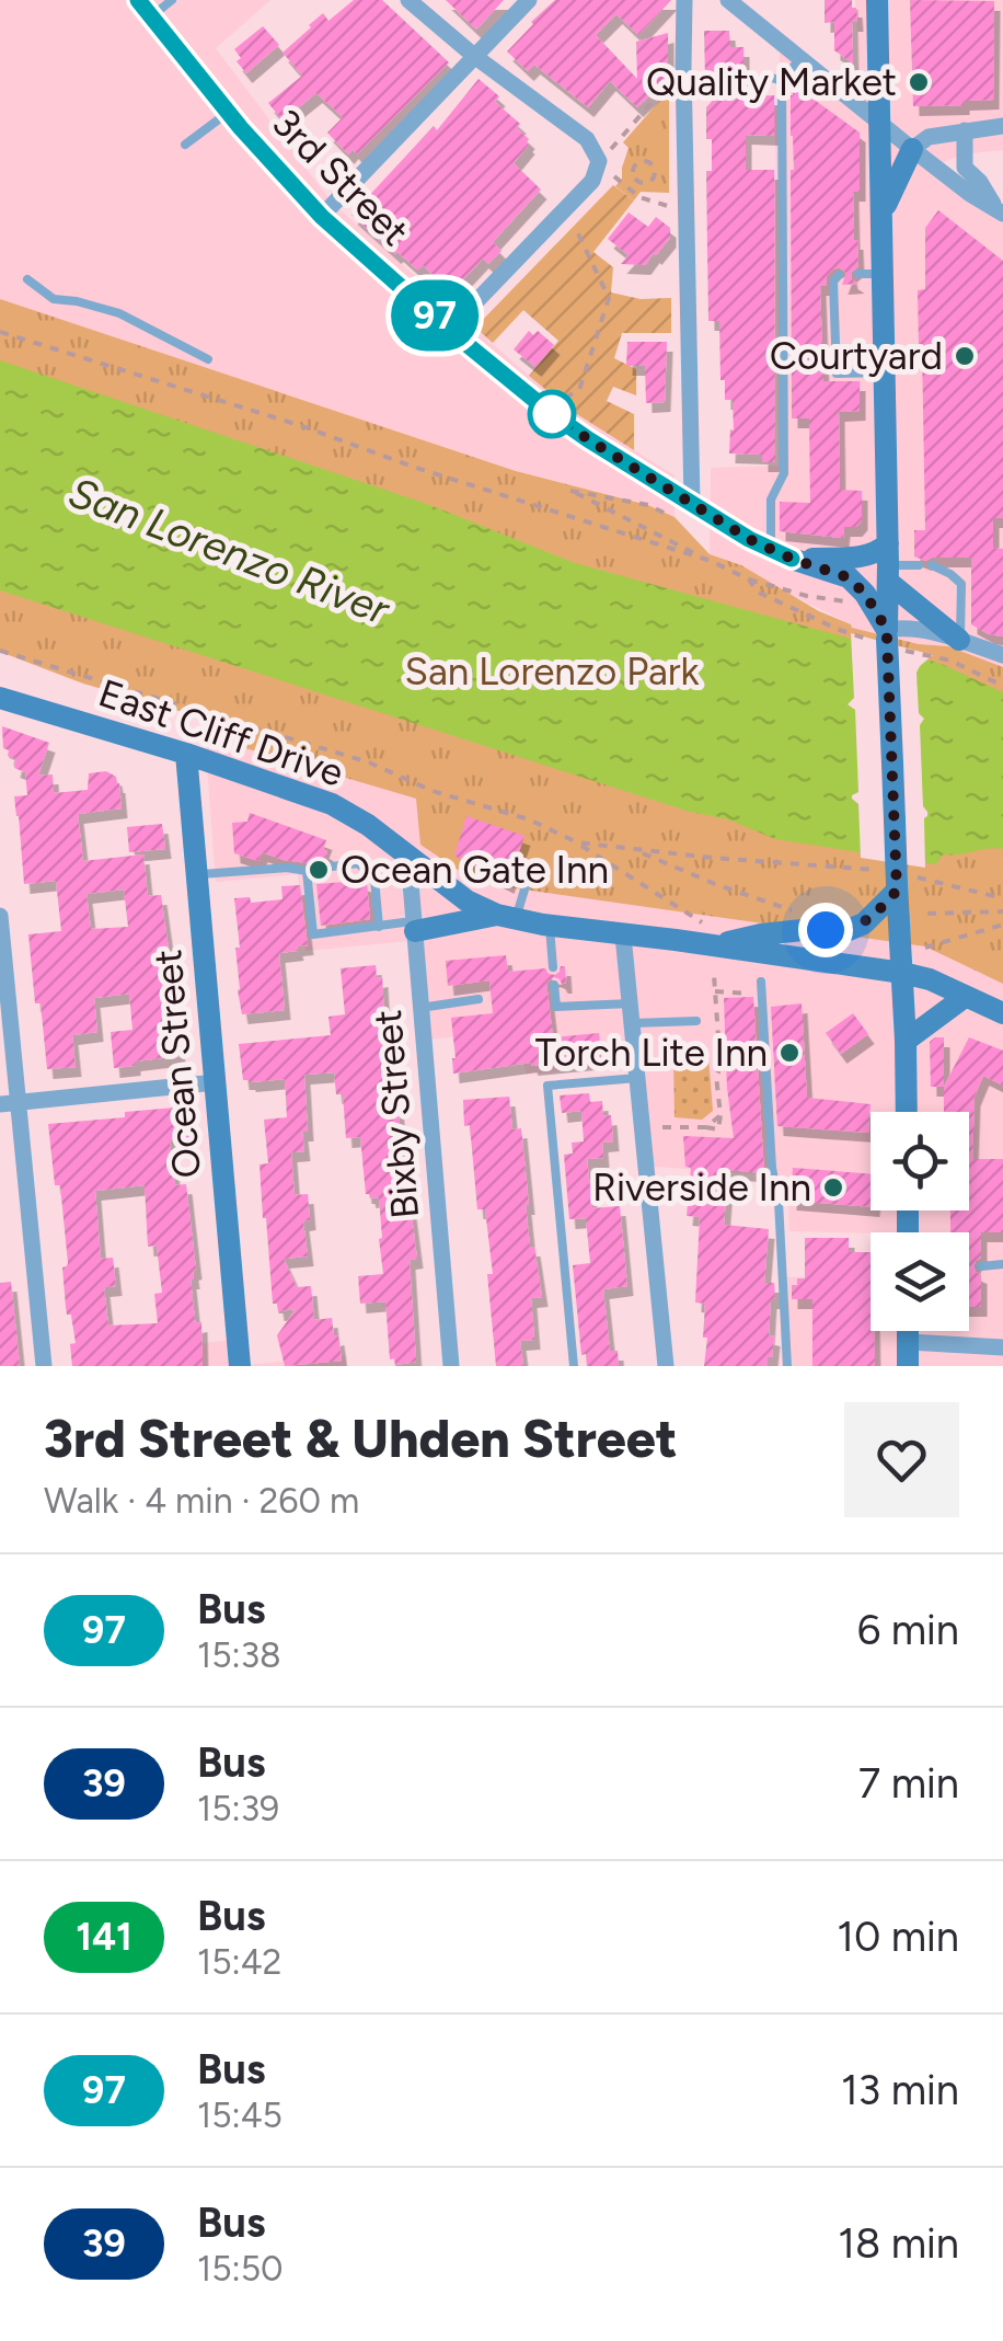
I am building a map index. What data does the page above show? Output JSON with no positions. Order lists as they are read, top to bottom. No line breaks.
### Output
{"streets":{"street":["3rd Street","East Cliff Drive","Ocean Street","Bixby Street"]},"crossings":[["East Cliff Drive","Ocean Street"],["East Cliff Drive","Bixby Street"]],"water":["San Lorenzo River"],"parks":["San Lorenzo Park"],"places":["Quality Market","Courtyard","Ocean Gate Inn","Torch Lite Inn","Riverside Inn"],"lines":["bus line 97"],"page":{"on_map":"97","heading":["3rd Street & Uhden Street","Walk · 4 min · 260 m"],"list":[{"mark":"97","name":"Bus","note":"15:38","value":"6 min"},{"mark":"39","name":"Bus","note":"15:39","value":"7 min"},{"mark":"141","name":"Bus","note":"15:42","value":"10 min"},{"mark":"97","name":"Bus","note":"15:45","value":"13 min"},{"mark":"39","name":"Bus","note":"15:50","value":"18 min"}]}}
